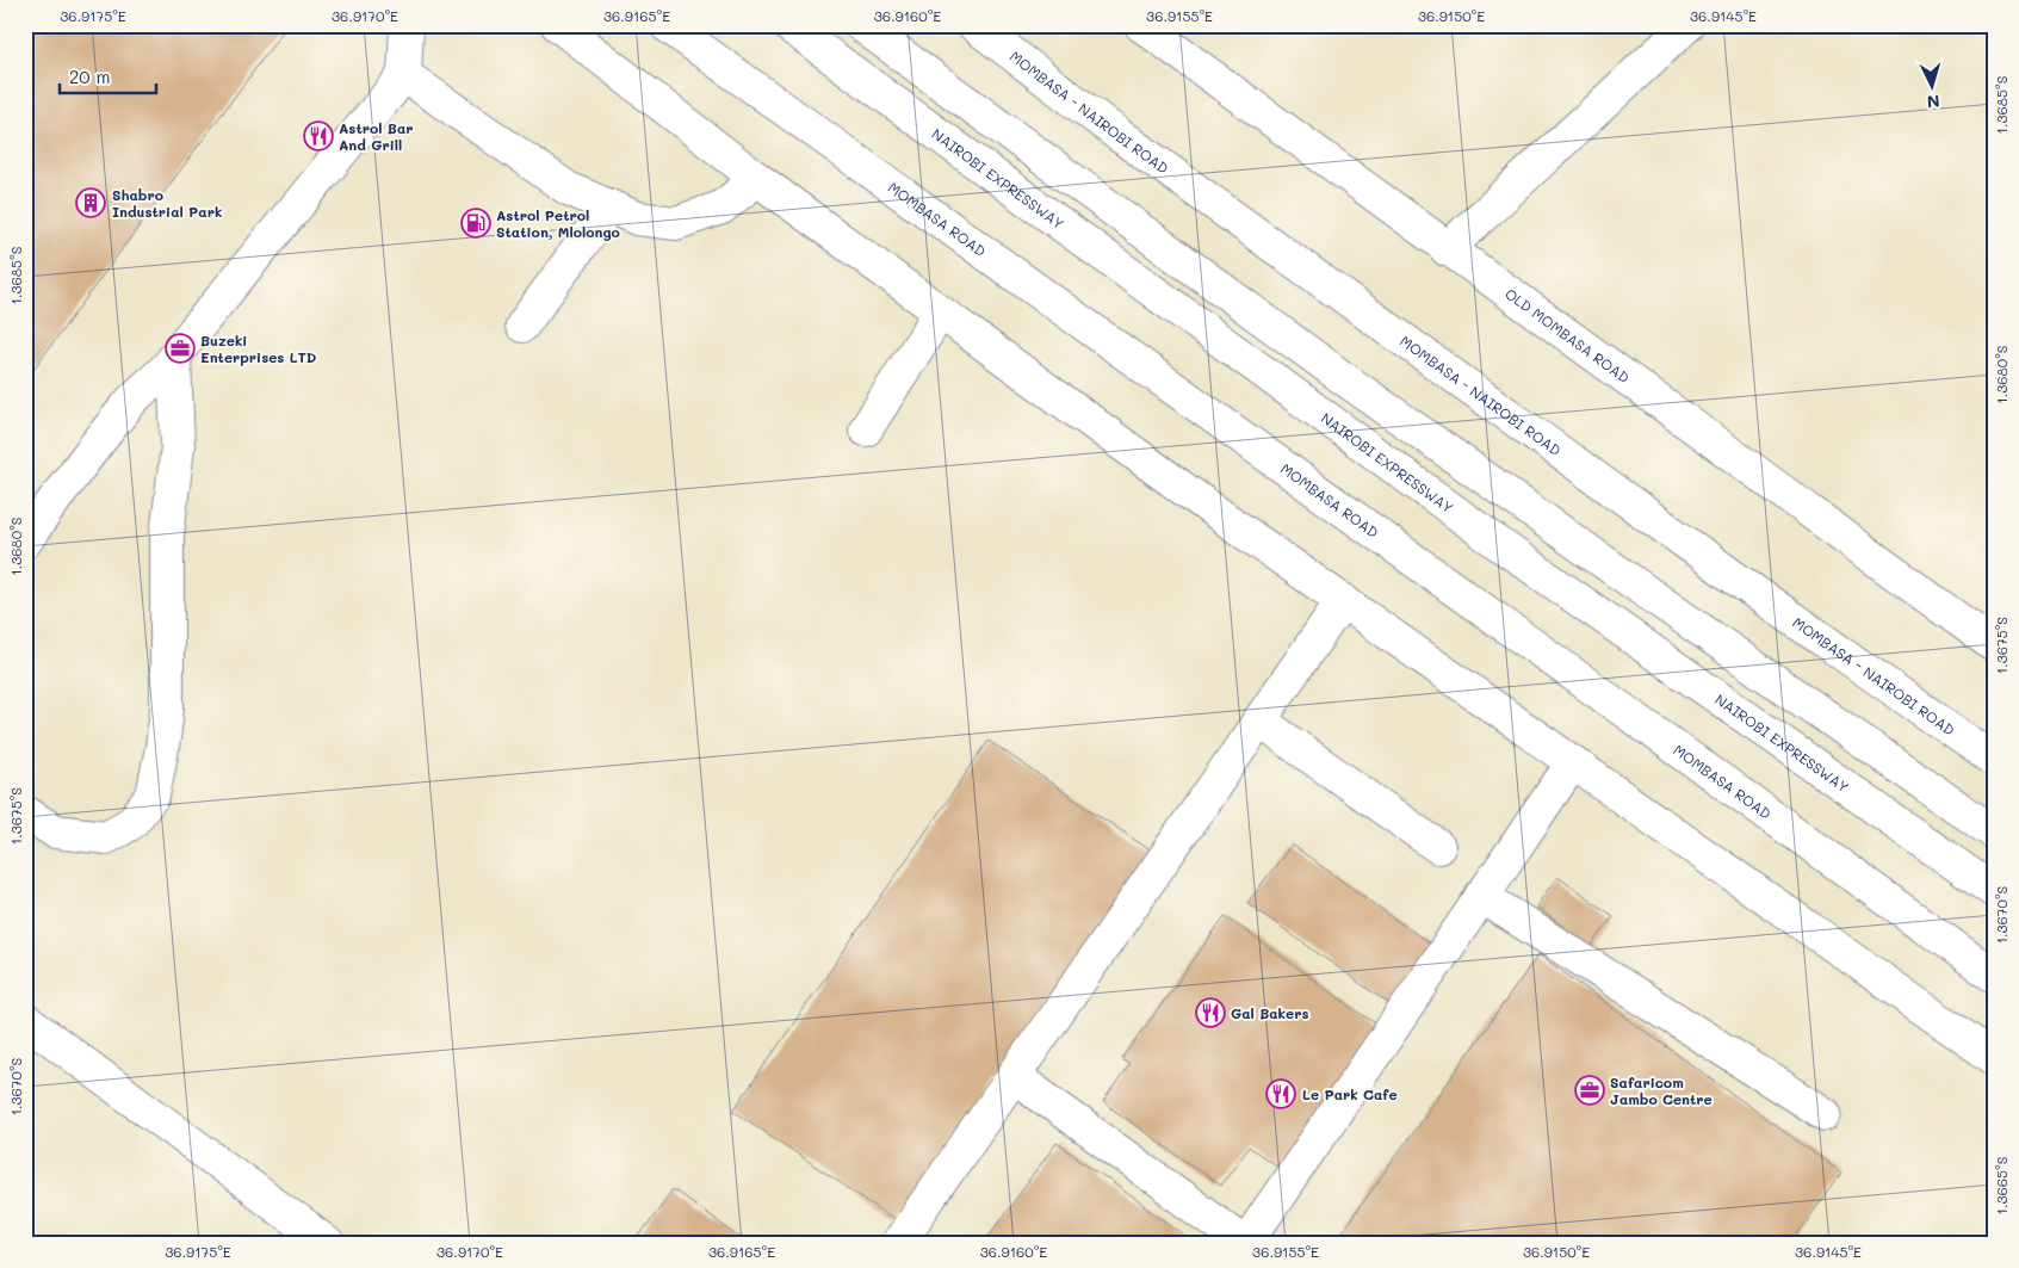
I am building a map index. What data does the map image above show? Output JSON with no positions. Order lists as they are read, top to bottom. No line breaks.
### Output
{"streets":{"main road":["MOMBASA - NAIROBI ROAD","NAIROBI EXPRESSWAY","MOMBASA ROAD","OLD MOMBASA ROAD"]},"places":{"restaurant":["Astrol Bar And Grill","Gal Bakers","Le Park Cafe"],"building":["Shabro Industrial Park"],"fuel station":["Astrol Petrol Station, Mlolongo"],"office":["Buzeki Enterprises LTD","Safaricom Jambo Centre"]},"scale_bar":"20 m","north":"bottom","coordinates":["36.9175°E","36.9170°E","36.9165°E","36.9160°E","36.9155°E","36.9150°E","36.9145°E","1.3685°S","1.3680°S","1.3675°S","1.3670°S","1.3665°S"]}
